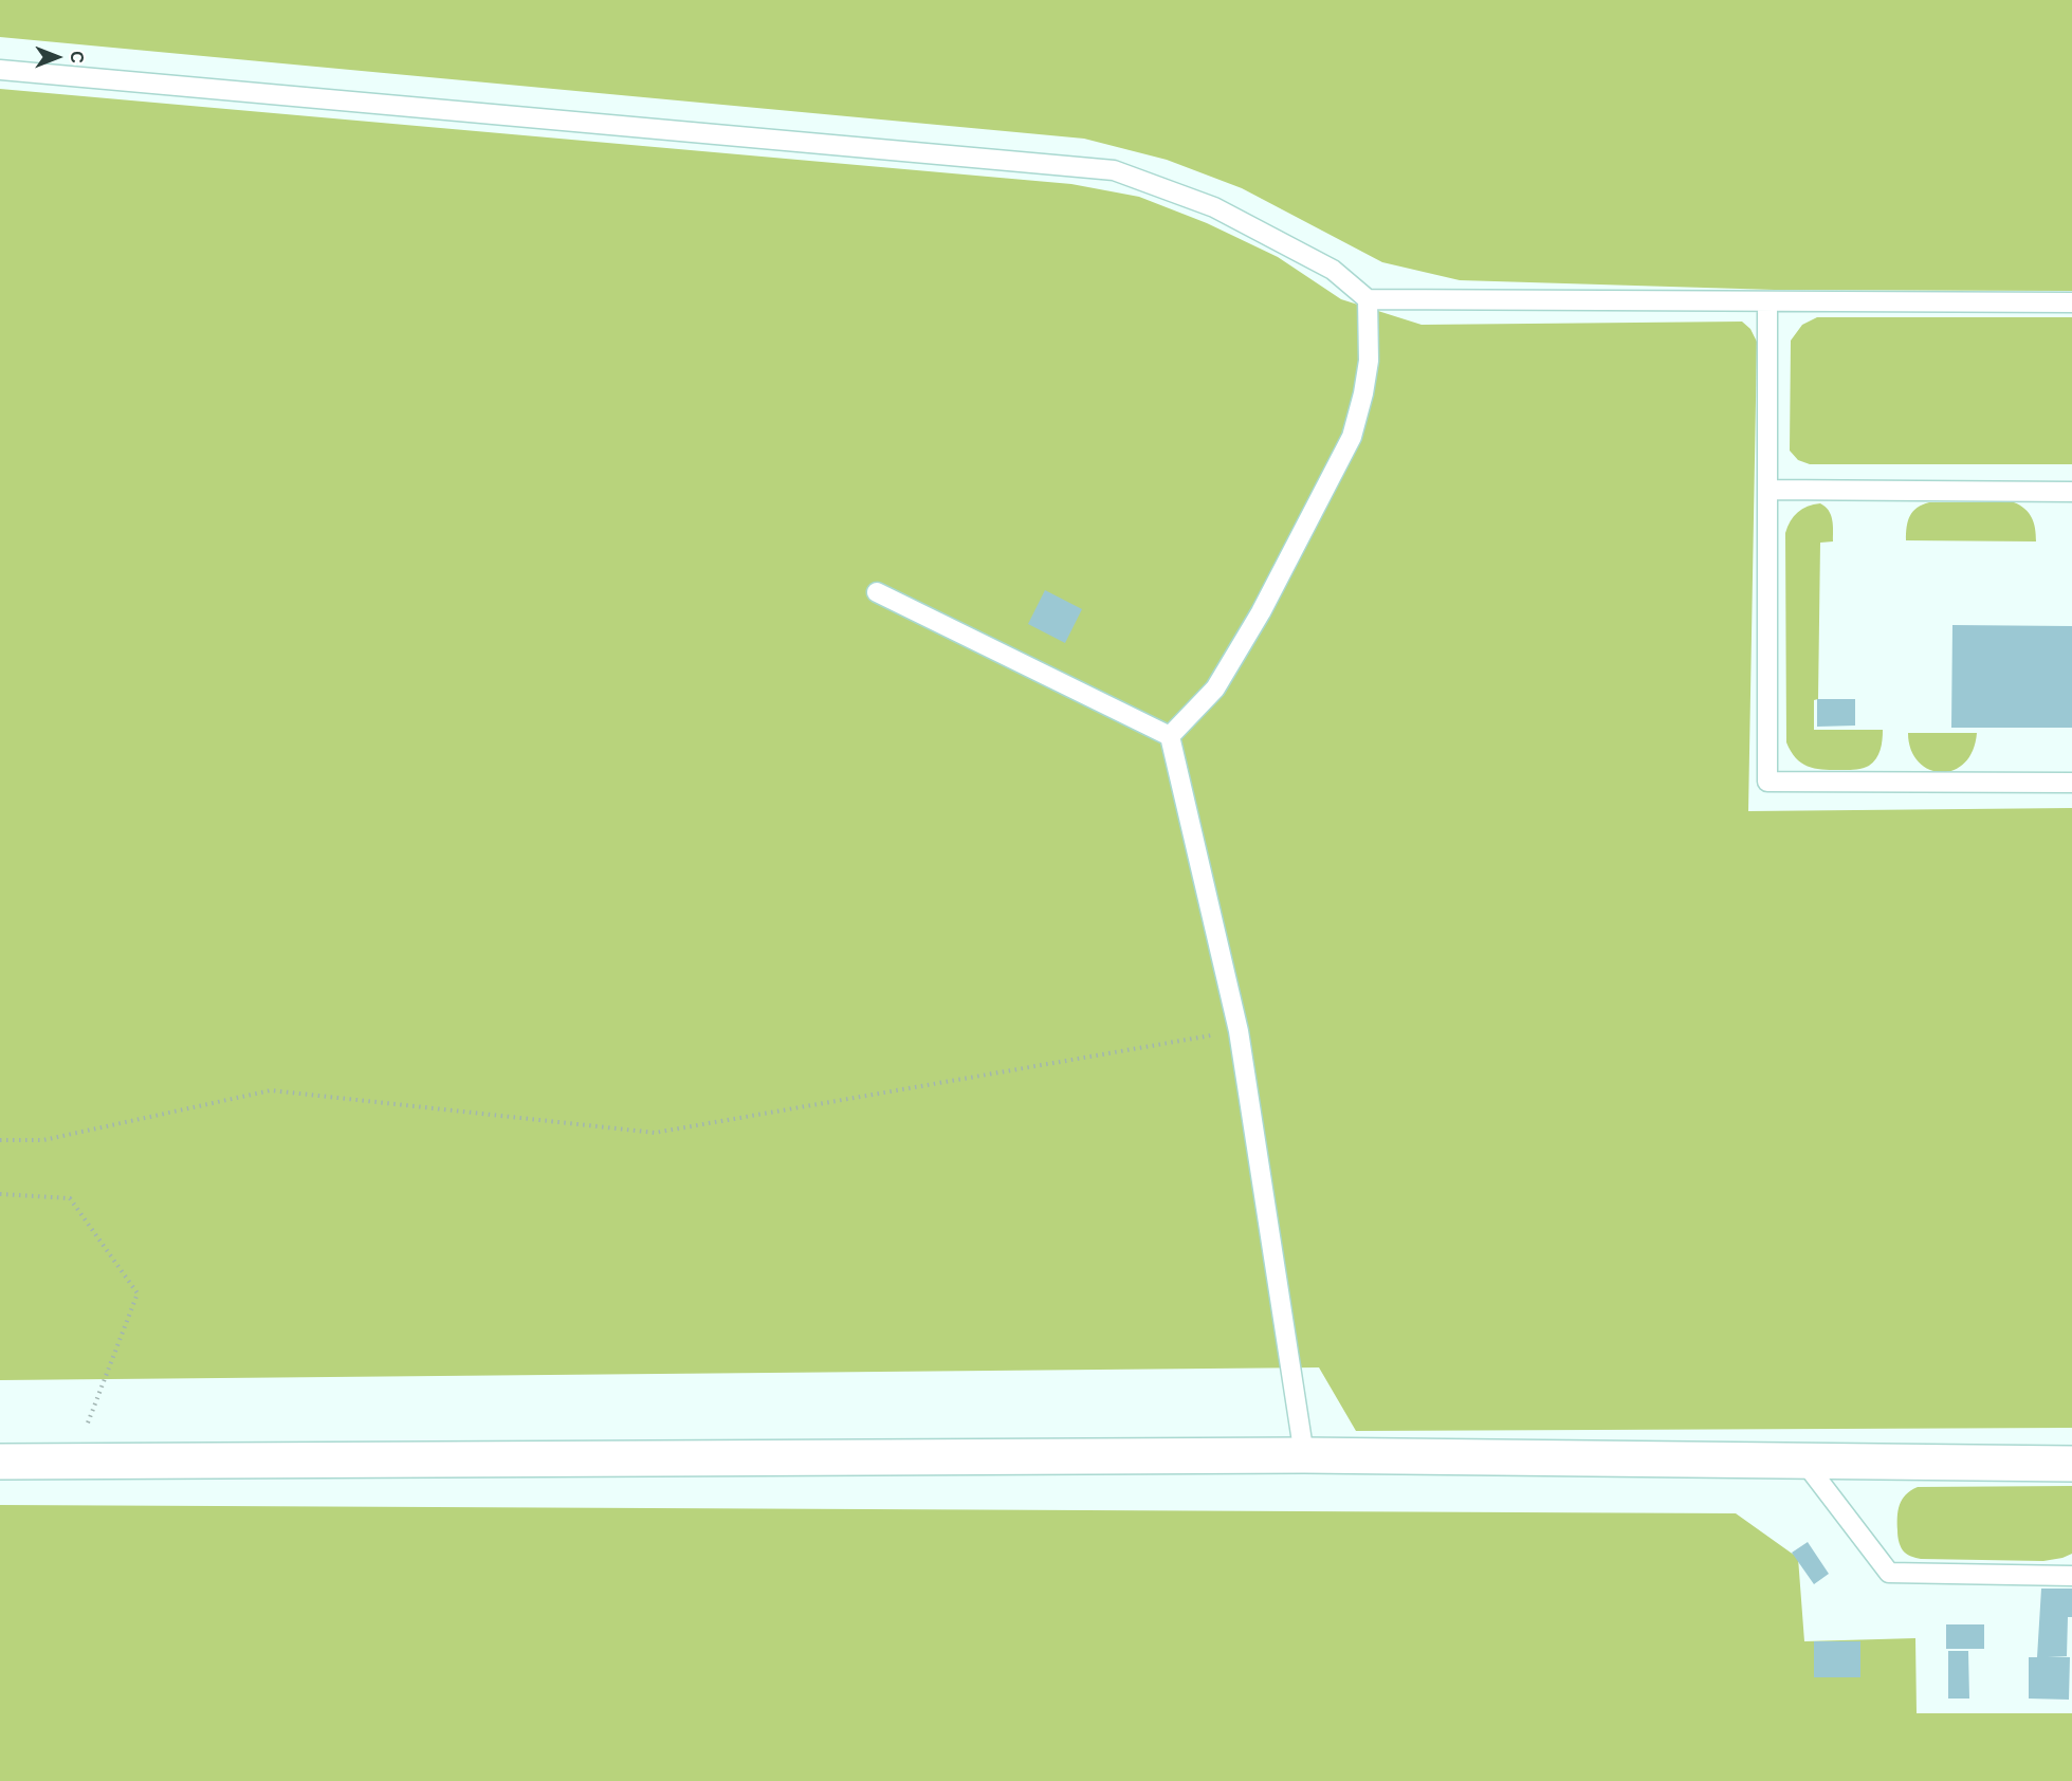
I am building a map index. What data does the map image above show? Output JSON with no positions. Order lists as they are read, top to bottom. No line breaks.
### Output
{"north":"right"}
